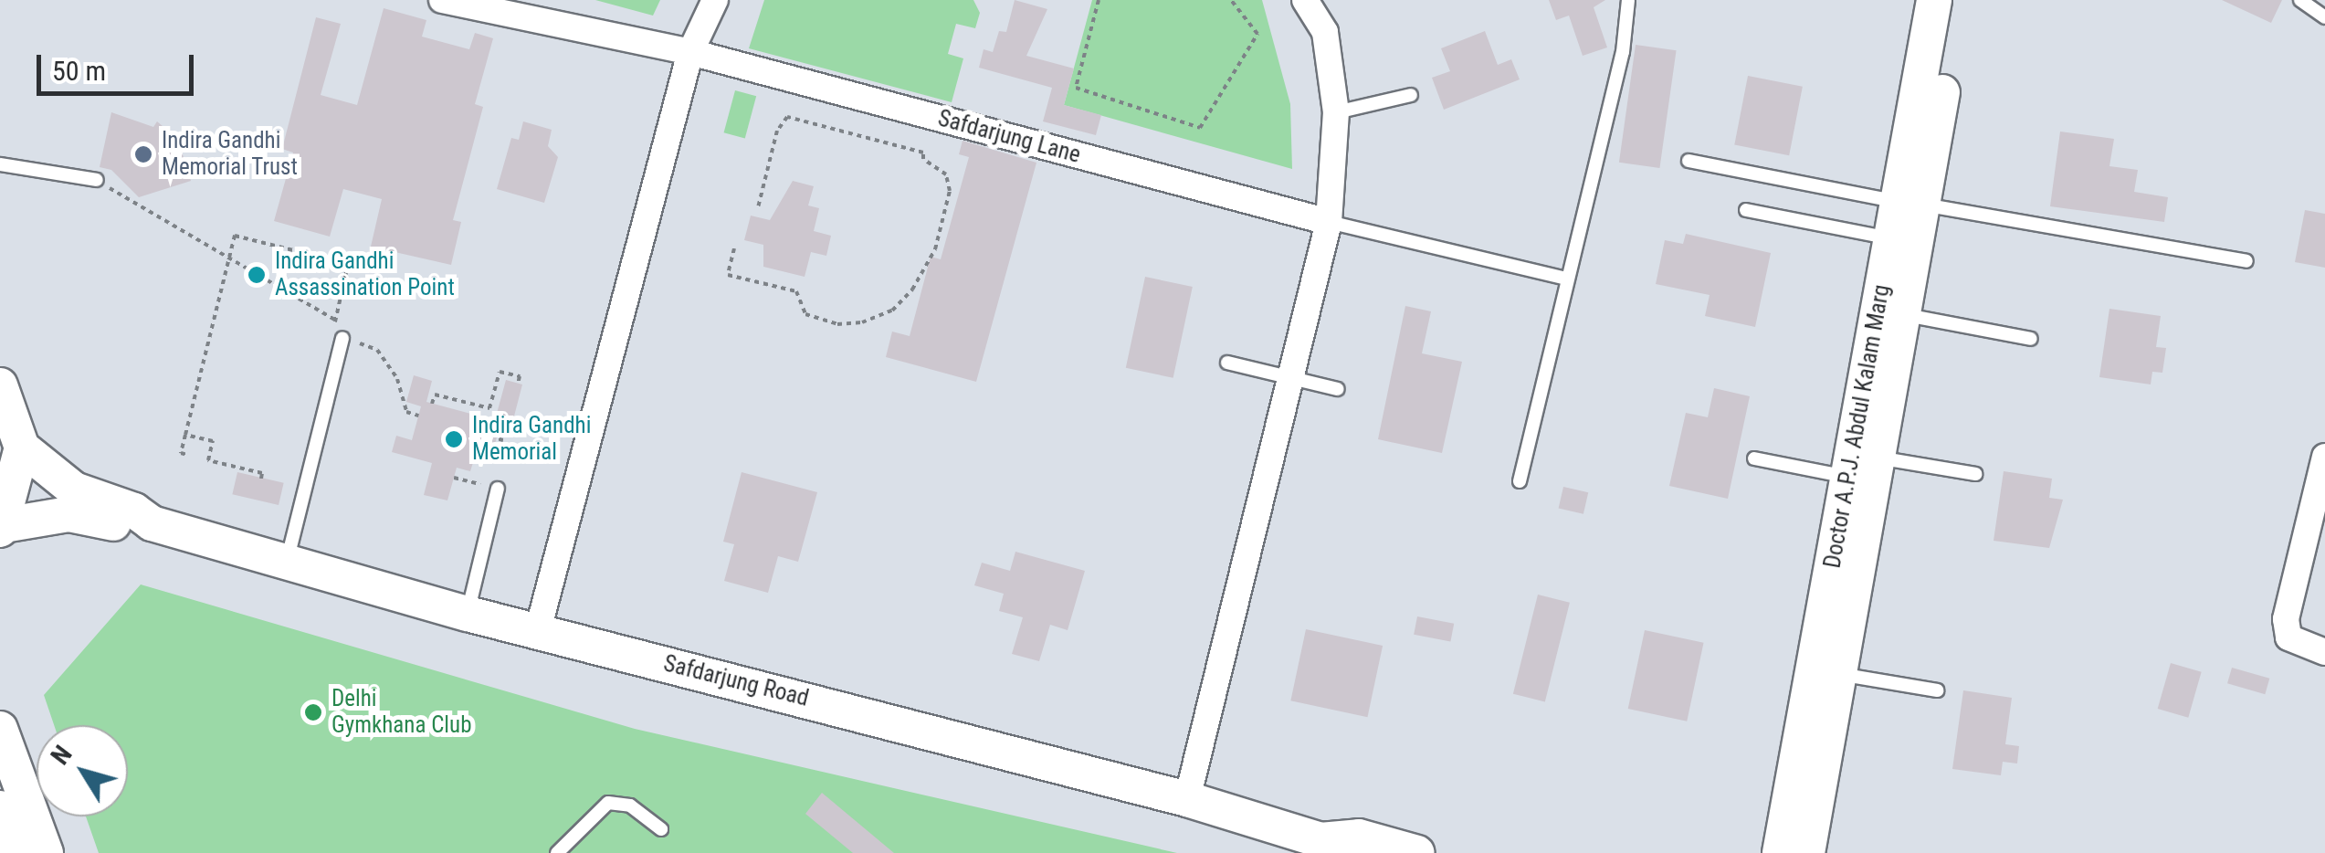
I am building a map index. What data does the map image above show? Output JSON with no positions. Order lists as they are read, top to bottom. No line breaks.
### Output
{"streets":{"main road":["Doctor A.P.J. Abdul Kalam Marg","Safdarjung Road"],"street":["Safdarjung Lane"]},"places":["Indira Gandhi Memorial Trust","Indira Gandhi Assassination Point","Indira Gandhi Memorial","Delhi Gymkhana Club"],"scale_bar":"50 m","north":"top left"}
